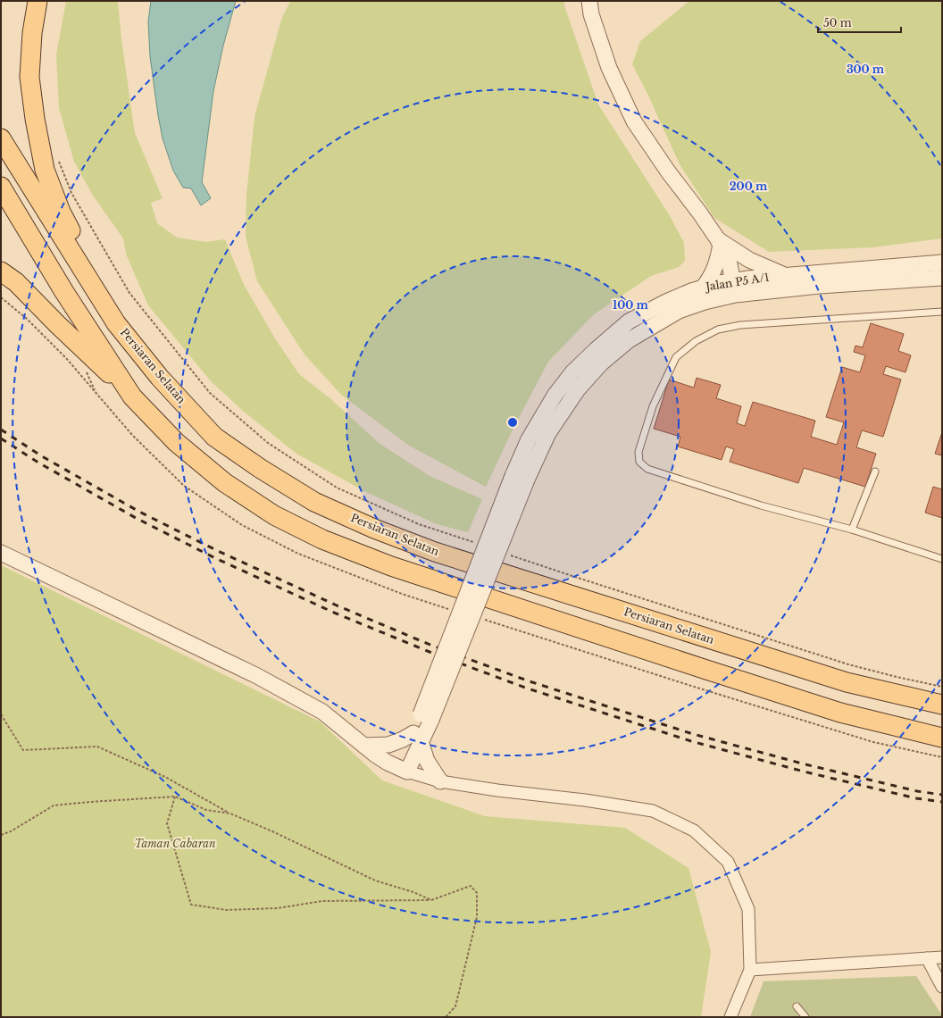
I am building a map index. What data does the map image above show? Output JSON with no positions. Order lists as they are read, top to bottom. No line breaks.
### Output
{"streets":{"main road":["Persiaran Selatan"],"street":["Jalan P5 A/1"]},"parks":["Taman Cabaran"],"scale_bar":"50 m","rings":["300 m","200 m","100 m"]}
